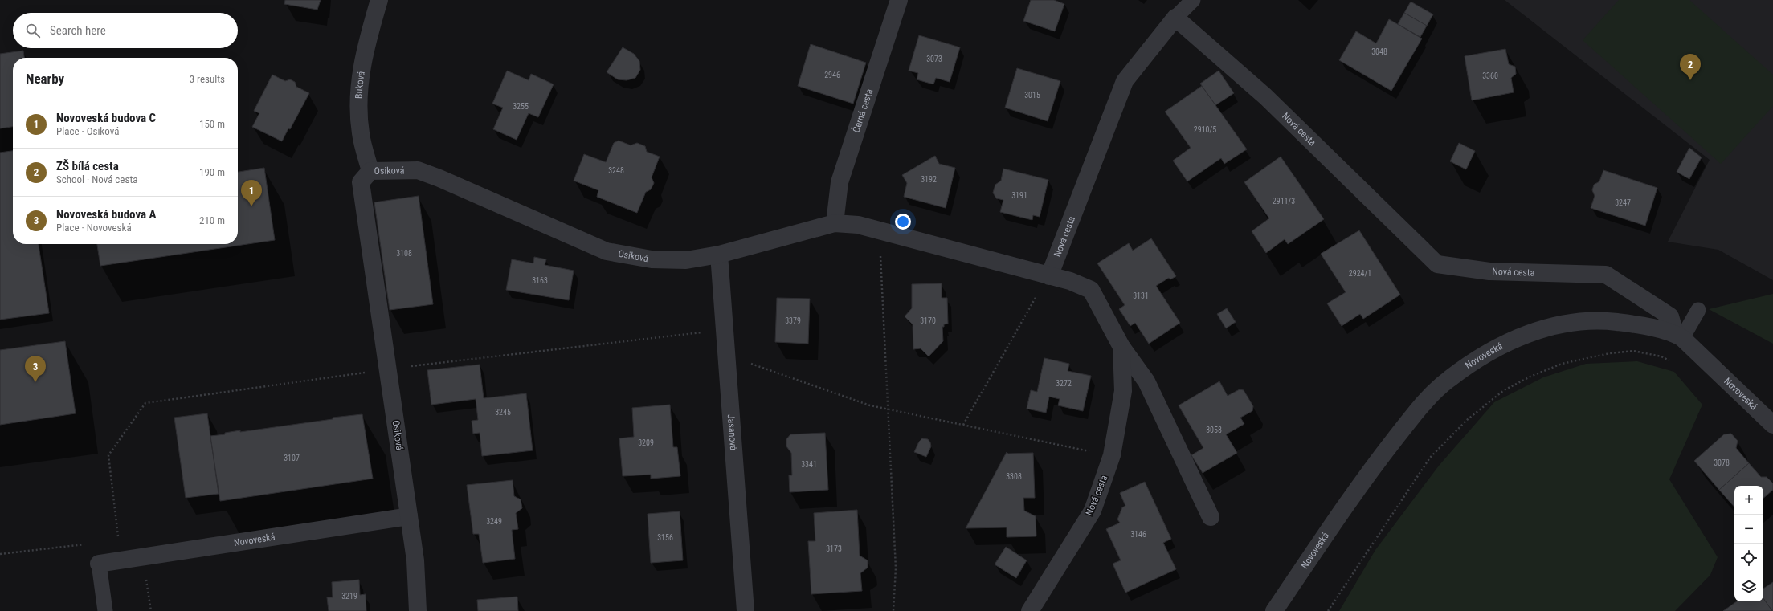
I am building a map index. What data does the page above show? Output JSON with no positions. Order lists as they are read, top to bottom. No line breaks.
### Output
{"streets":{"street":["Buková","Černá cesta","Nová cesta","Osiková","Novoveská","Jasanová"]},"crossings":[["Buková","Osiková"],["Černá cesta","Nová cesta"],["Černá cesta","Osiková"],["Nová cesta","Osiková"],["Nová cesta","Novoveská"],["Osiková","Novoveská"],["Osiková","Jasanová"]],"house_numbers":["3048","3073","2946","3360","3015","3255","2910/5","3248","3192","3191","2911/3","3247","3108","2924/1","3163","3131","3379","3170","3272","3245","3058","3209","3107","3078","3341","3308","3249","3146","3156","3173","3219"],"page":{"search":"Search here","pins":["2","1","3"],"heading":["Nearby","3 results"],"list":[{"mark":"1","name":"Novoveská budova C","note":"Place · Osiková","value":"150 m"},{"mark":"2","name":"ZŠ bílá cesta","note":"School · Nová cesta","value":"190 m"},{"mark":"3","name":"Novoveská budova A","note":"Place · Novoveská","value":"210 m"}],"map_buttons":["+","−"]}}
